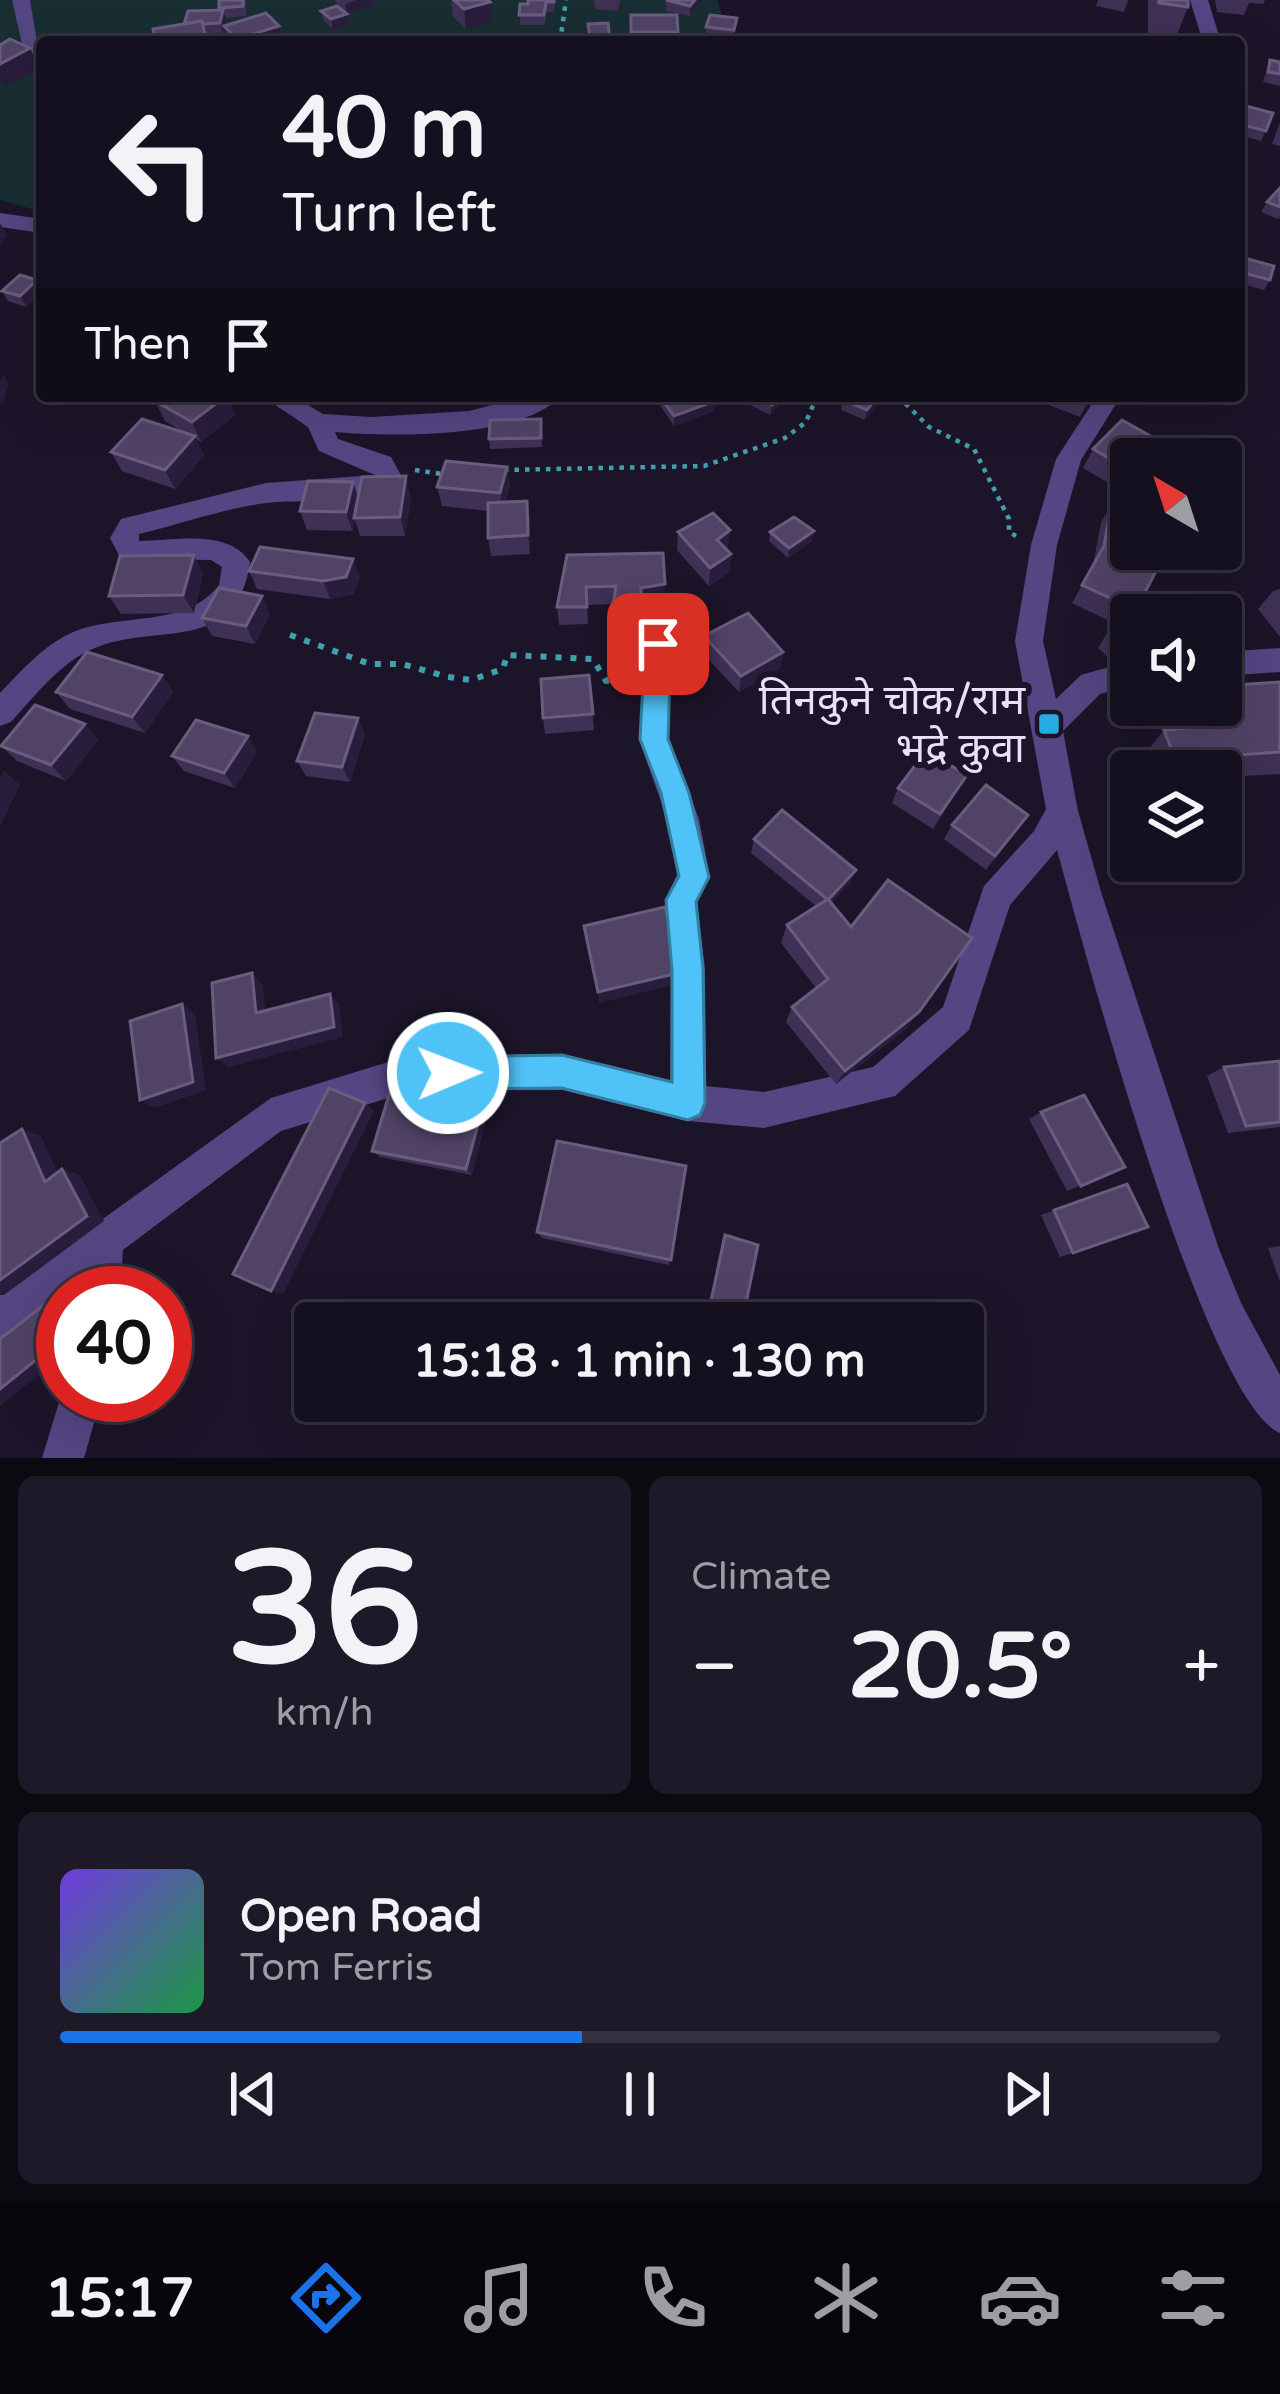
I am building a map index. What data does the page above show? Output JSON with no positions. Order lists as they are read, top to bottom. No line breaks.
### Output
{"places":{"transit":["तिनकुने चोक/राम भद्रे कुवा"]},"north":"top left","page":{"turn":["40 m","Turn left"],"then":"Then","limit":"40","trip":"15:18 · 1 min · 130 m","tile":[["36","km/h"],"Climate"],"heat":["−","20.5°","+"],"song":["Open Road","Tom Ferris"],"tabs":"15:17"}}
